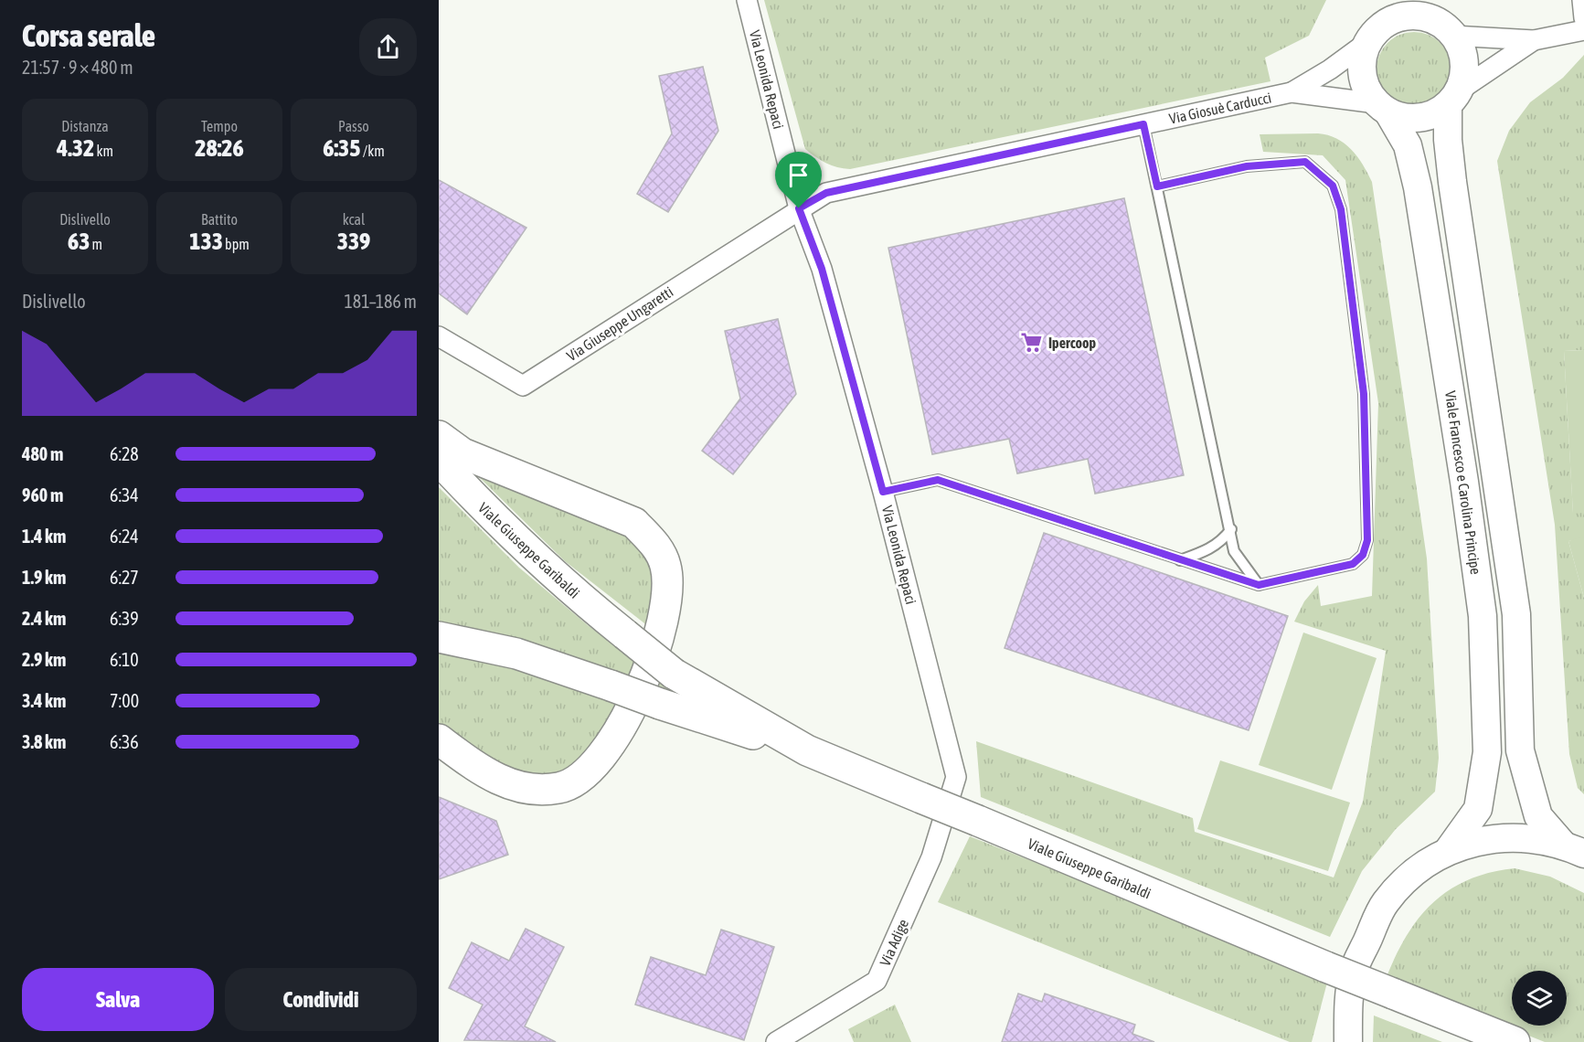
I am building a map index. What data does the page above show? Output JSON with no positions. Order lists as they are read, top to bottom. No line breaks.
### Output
{"streets":{"main road":["Viale Giuseppe Garibaldi"],"street":["Via Leonida Repaci","Via Giosuè Carducci","Via Giuseppe Ungaretti","Viale Francesco e Carolina Principe","Via Adige"]},"crossings":[["Via Leonida Repaci","Via Giosuè Carducci"],["Via Leonida Repaci","Via Giuseppe Ungaretti"],["Via Leonida Repaci","Via Adige"],["Via Giosuè Carducci","Via Giuseppe Ungaretti"],["Via Giosuè Carducci","Viale Francesco e Carolina Principe"]],"places":{"supermarket":["Ipercoop"]},"page":{"heading":["Corsa serale","21:57 · 9 × 480 m"],"stats":[["Distanza","4.32 km"],["Tempo","28:26"],["Passo","6:35 /km"],["Dislivello","63 m"],["Battito","133 bpm"],["kcal","339"]],"chart":["Dislivello","181–186 m"],"list":[{"name":"480 m","note":"6:28"},{"name":"960 m","note":"6:34"},{"name":"1.4 km","note":"6:24"},{"name":"1.9 km","note":"6:27"},{"name":"2.4 km","note":"6:39"},{"name":"2.9 km","note":"6:10"},{"name":"3.4 km","note":"7:00"},{"name":"3.8 km","note":"6:36"}],"buttons":["Salva","Condividi"]}}
